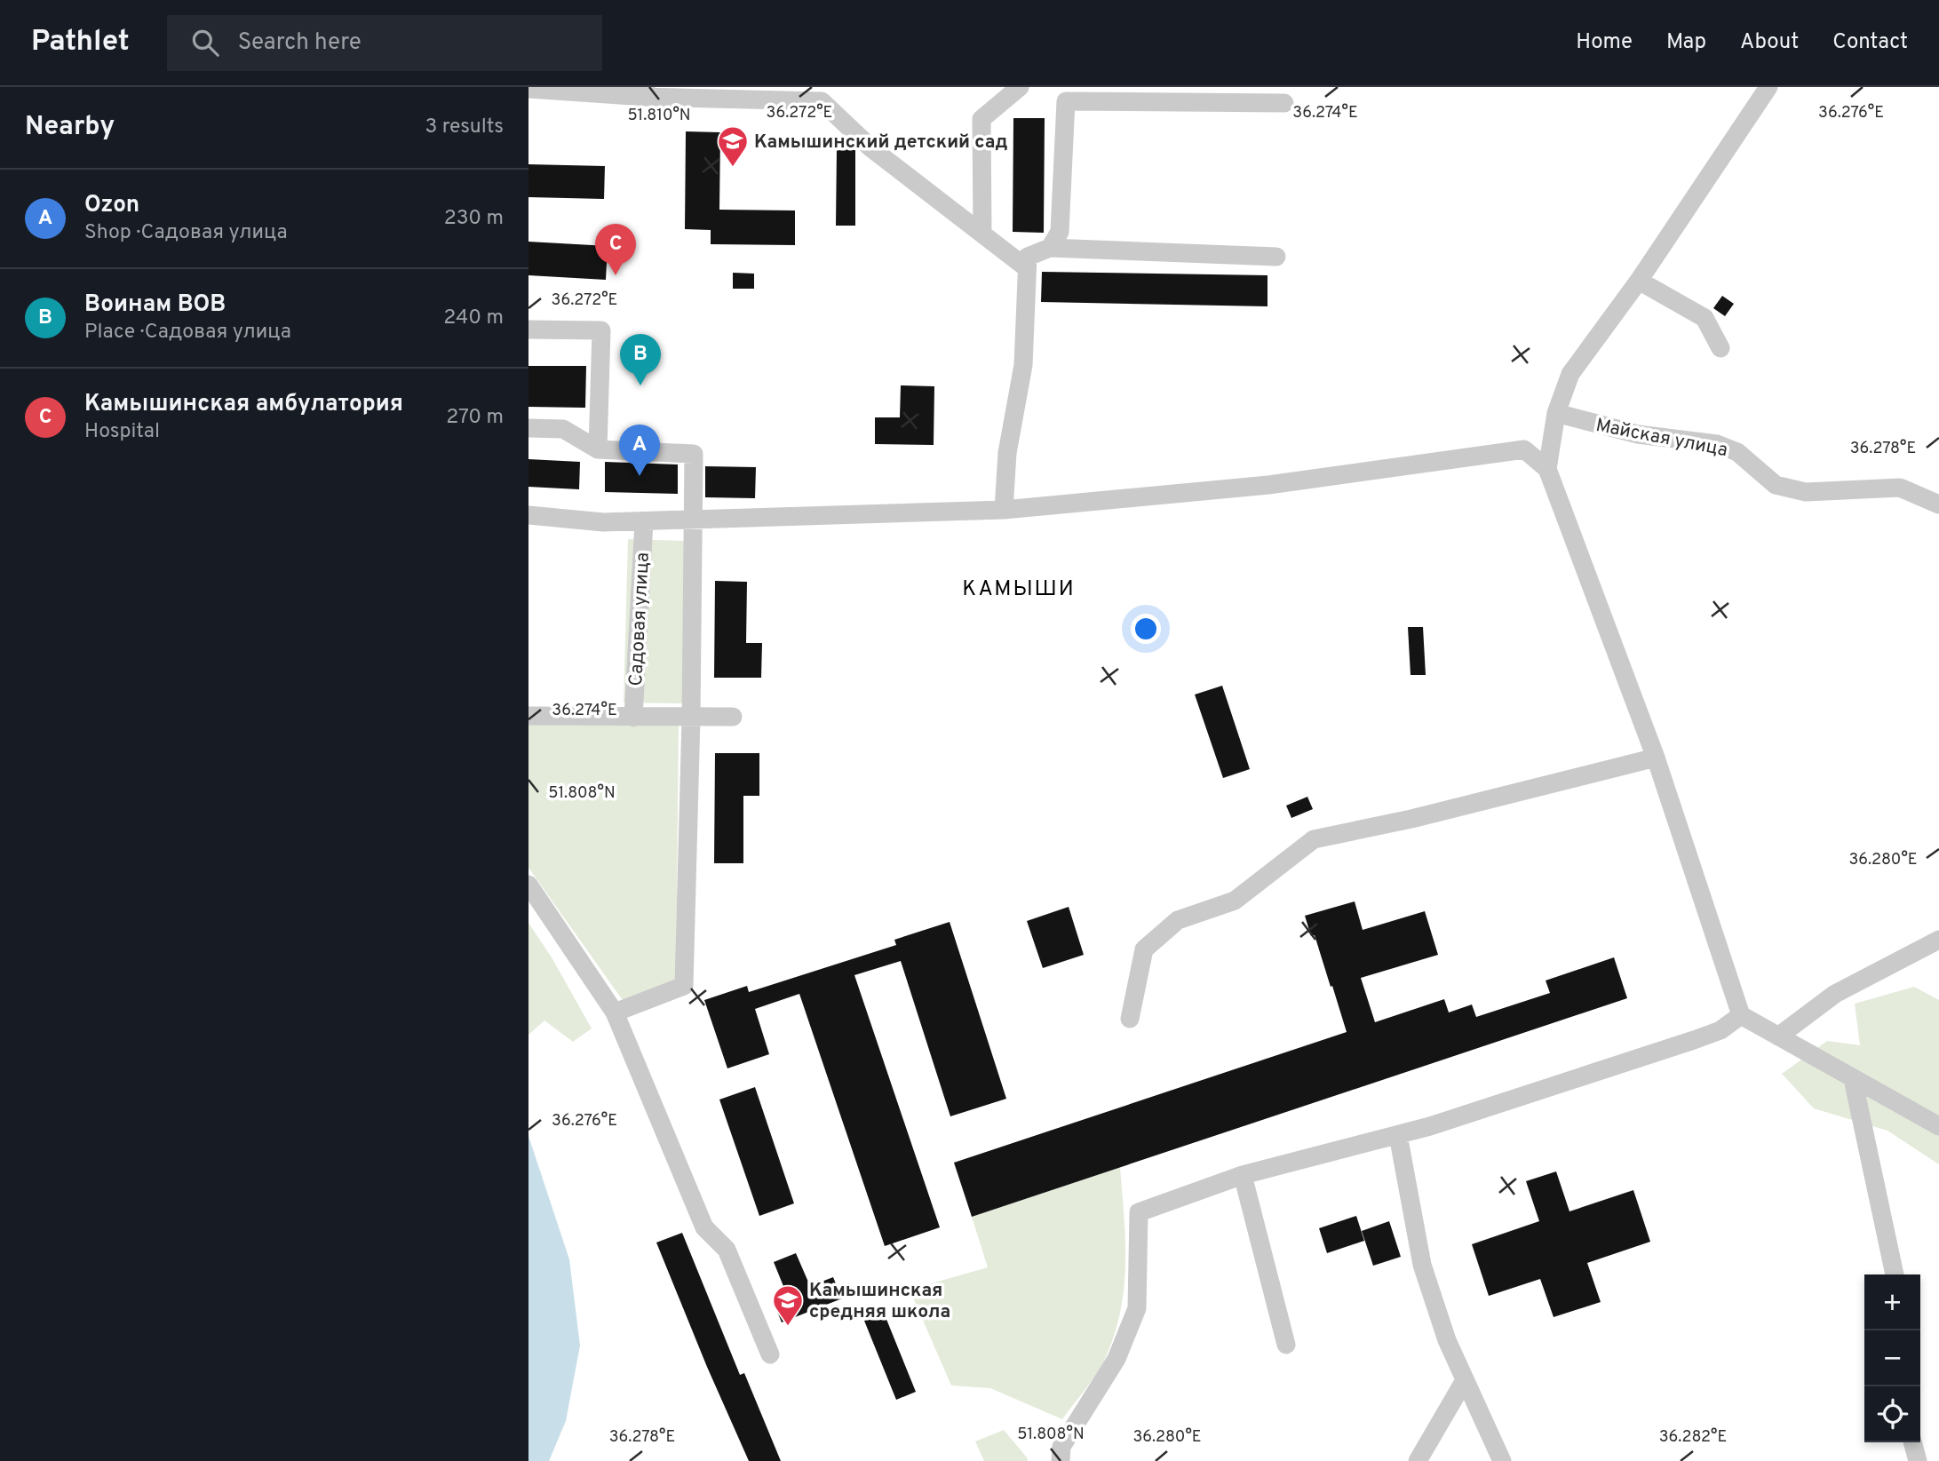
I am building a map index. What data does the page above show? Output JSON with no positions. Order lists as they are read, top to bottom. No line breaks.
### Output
{"streets":{"street":["Майская улица","Садовая улица"]},"districts":["КАМЫШИ"],"places":{"school or university":["Камышинский детский сад","Камышинская средняя школа"]},"page":{"header":"Pathlet","search":"Search here","nav":["Home","Map","About","Contact"],"heading":["Nearby","3 results"],"list":[{"mark":"A","name":"Ozon","note":"Shop · Садовая улица","value":"230 m"},{"mark":"B","name":"Воинам ВОВ","note":"Place · Садовая улица","value":"240 m"},{"mark":"C","name":"Камышинская амбулатория","note":"Hospital","value":"270 m"}],"pins":["C","B","A"],"map_buttons":["+","−"]},"coordinates":["36.272°E","36.274°E","36.276°E","51.810°N","36.278°E","51.808°N","36.280°E","36.282°E"]}
